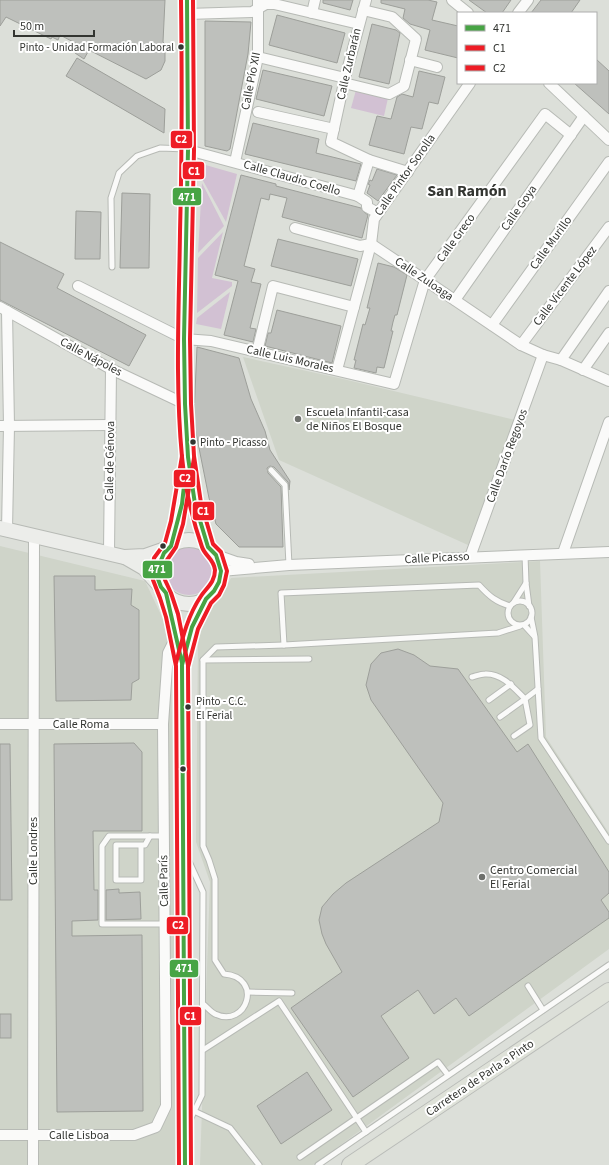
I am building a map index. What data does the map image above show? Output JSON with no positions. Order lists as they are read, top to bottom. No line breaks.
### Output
{"streets":{"main road":["Carretera de Parla a Pinto"],"street":["Calle Zurbarán","Calle Pío XII","Calle Pintor Sorolla","Calle Claudio Coello","Calle Goya","Calle Greco","Calle Murillo","Calle Zuloaga","Calle Vicente López","Calle Nápoles","Calle Luis Morales","Calle Darío Regoyos","Calle de Génova","Calle Picasso","Calle Roma","Calle Londres","Calle París","Calle Lisboa"]},"crossings":[["Calle Pío XII","Calle Claudio Coello"],["Calle Pintor Sorolla","Calle Zuloaga"],["Calle Pintor Sorolla","Calle Luis Morales"],["Calle Goya","Calle Greco"],["Calle Goya","Calle Zuloaga"],["Calle Greco","Calle Zuloaga"],["Calle Greco","Calle Luis Morales"],["Calle Murillo","Calle Zuloaga"],["Calle Zuloaga","Calle Vicente López"],["Calle Zuloaga","Calle Darío Regoyos"],["Calle Nápoles","Calle de Génova"],["Calle Darío Regoyos","Calle Picasso"],["Calle Roma","Calle Londres"],["Calle Roma","Calle París"],["Calle Londres","Calle Lisboa"],["Calle París","Calle Lisboa"]],"districts":["San Ramón"],"places":["Pinto - Unidad Formación Laboral","Escuela Infantil-casa de Niños El Bosque","Pinto - Picasso","Pinto - C.C. El Ferial","Centro Comercial El Ferial"],"lines":["transit line 471","transit line C1","transit line C2"],"legend":["471","C1","C2"],"scale_bar":"50 m"}
